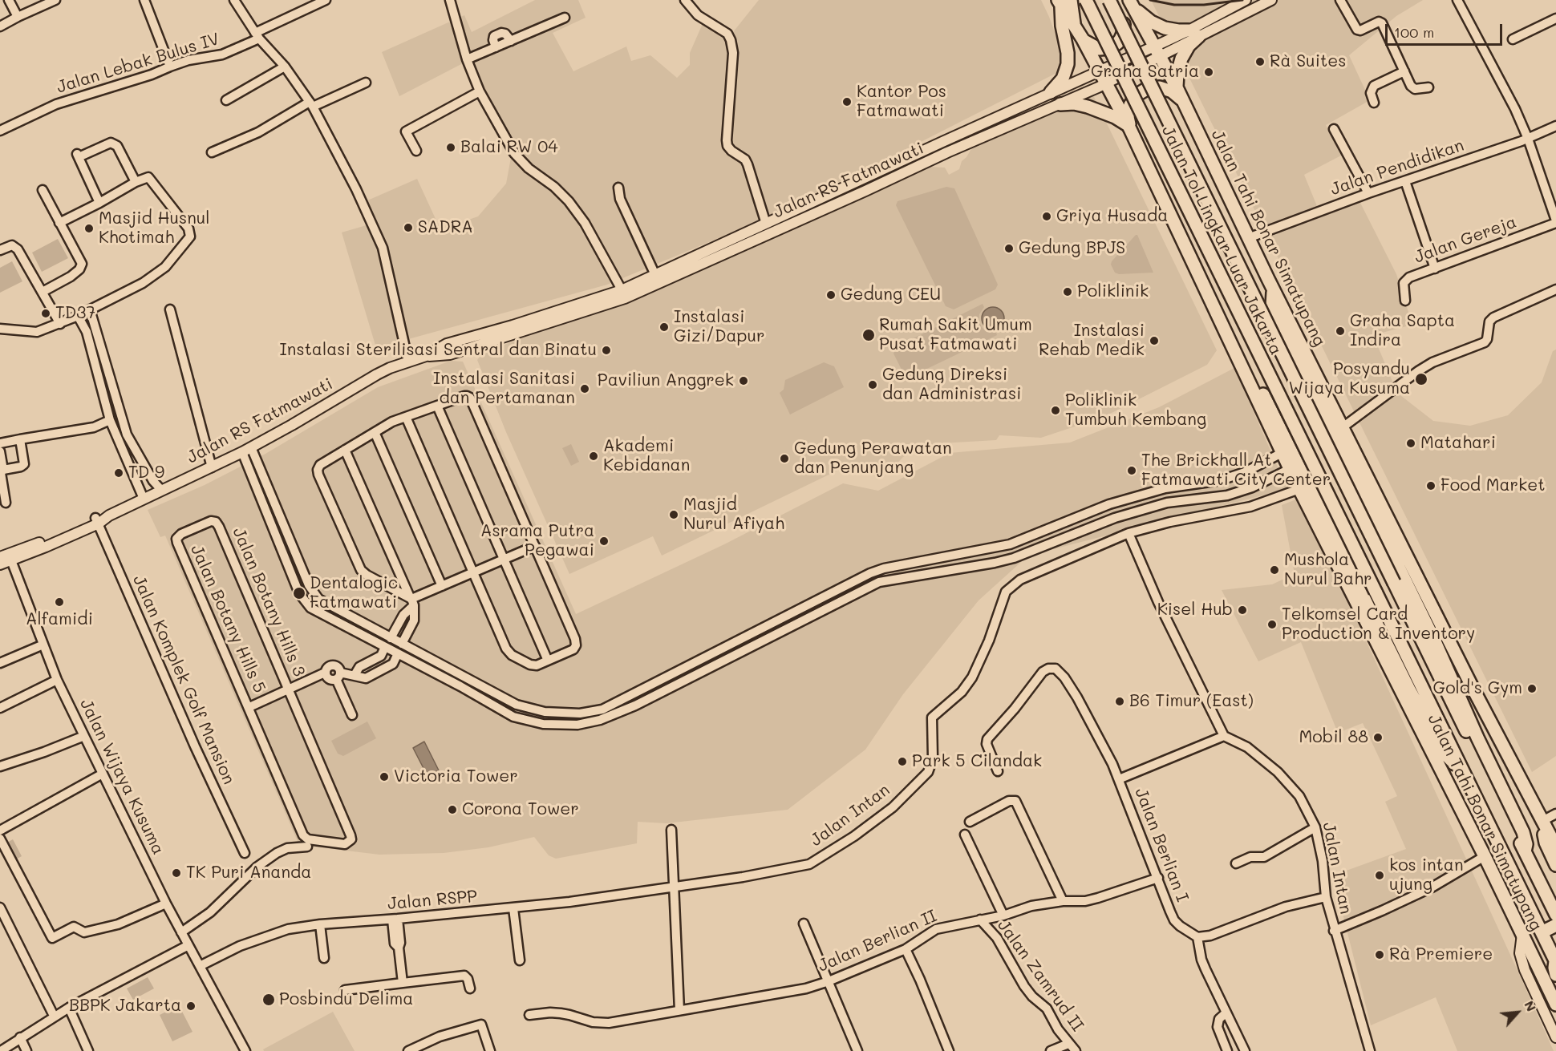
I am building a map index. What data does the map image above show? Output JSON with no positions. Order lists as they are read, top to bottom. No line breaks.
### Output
{"streets":{"highway":["Jalan Tahi Bonar Simatupang","Jalan Tol Lingkar Luar Jakarta"],"main road":["Jalan RS Fatmawati"],"street":["Jalan Lebak Bulus IV","Jalan Pendidikan","Jalan Gereja","Jalan Botany Hills 3","Jalan Botany Hills 5","Jalan Komplek Golf Mansion","Jalan Wijaya Kusuma","Jalan Intan","Jalan Berlian I","Jalan RSPP","Jalan Berlian II","Jalan Zamrud II"]},"crossings":[["Jalan Pendidikan","Jalan Tahi Bonar Simatupang"],["Jalan Pendidikan","Jalan Gereja"],["Jalan RS Fatmawati","Jalan Tahi Bonar Simatupang"],["Jalan RS Fatmawati","Jalan Komplek Golf Mansion"],["Jalan RS Fatmawati","Jalan Wijaya Kusuma"],["Jalan Tahi Bonar Simatupang","Jalan Intan"],["Jalan Botany Hills 3","Jalan Botany Hills 5"],["Jalan Wijaya Kusuma","Jalan RSPP"],["Jalan Intan","Jalan Berlian I"],["Jalan Intan","Jalan RSPP"],["Jalan Berlian I","Jalan Berlian II"],["Jalan Berlian II","Jalan Zamrud II"]],"places":["Rà Suites","Graha Satria","Kantor Pos Fatmawati","Balai RW 04","Griya Husada","SADRA","Masjid Husnul Khotimah","Gedung BPJS","Poliklinik","Gedung CEU","TD37","Instalasi Gizi/Dapur","Graha Sapta Indira","Rumah Sakit Umum Pusat Fatmawati","Instalasi Rehab Medik","Instalasi Sterilisasi Sentral dan Binatu","Posyandu Wijaya Kusuma","Paviliun Anggrek","Gedung Direksi dan Administrasi","Instalasi Sanitasi dan Pertamanan","Poliklinik Tumbuh Kembang","Matahari","Akademi Kebidanan","Gedung Perawatan dan Penunjang","The Brickhall At Fatmawati City Center","TD 9","Food Market","Masjid Nurul Afiyah","Asrama Putra Pegawai","Mushola Nurul Bahr","Dentalogic Fatmawati","Alfamidi","Kisel Hub","Telkomsel Card Production & Inventory","Gold's Gym","B6 Timur (East)","Mobil 88","Park 5 Cilandak","Victoria Tower","Corona Tower","TK Puri Ananda","kos intan ujung","Rà Premiere","Posbindu Delima","BBPK Jakarta"],"scale_bar":"100 m","north":"top right"}
